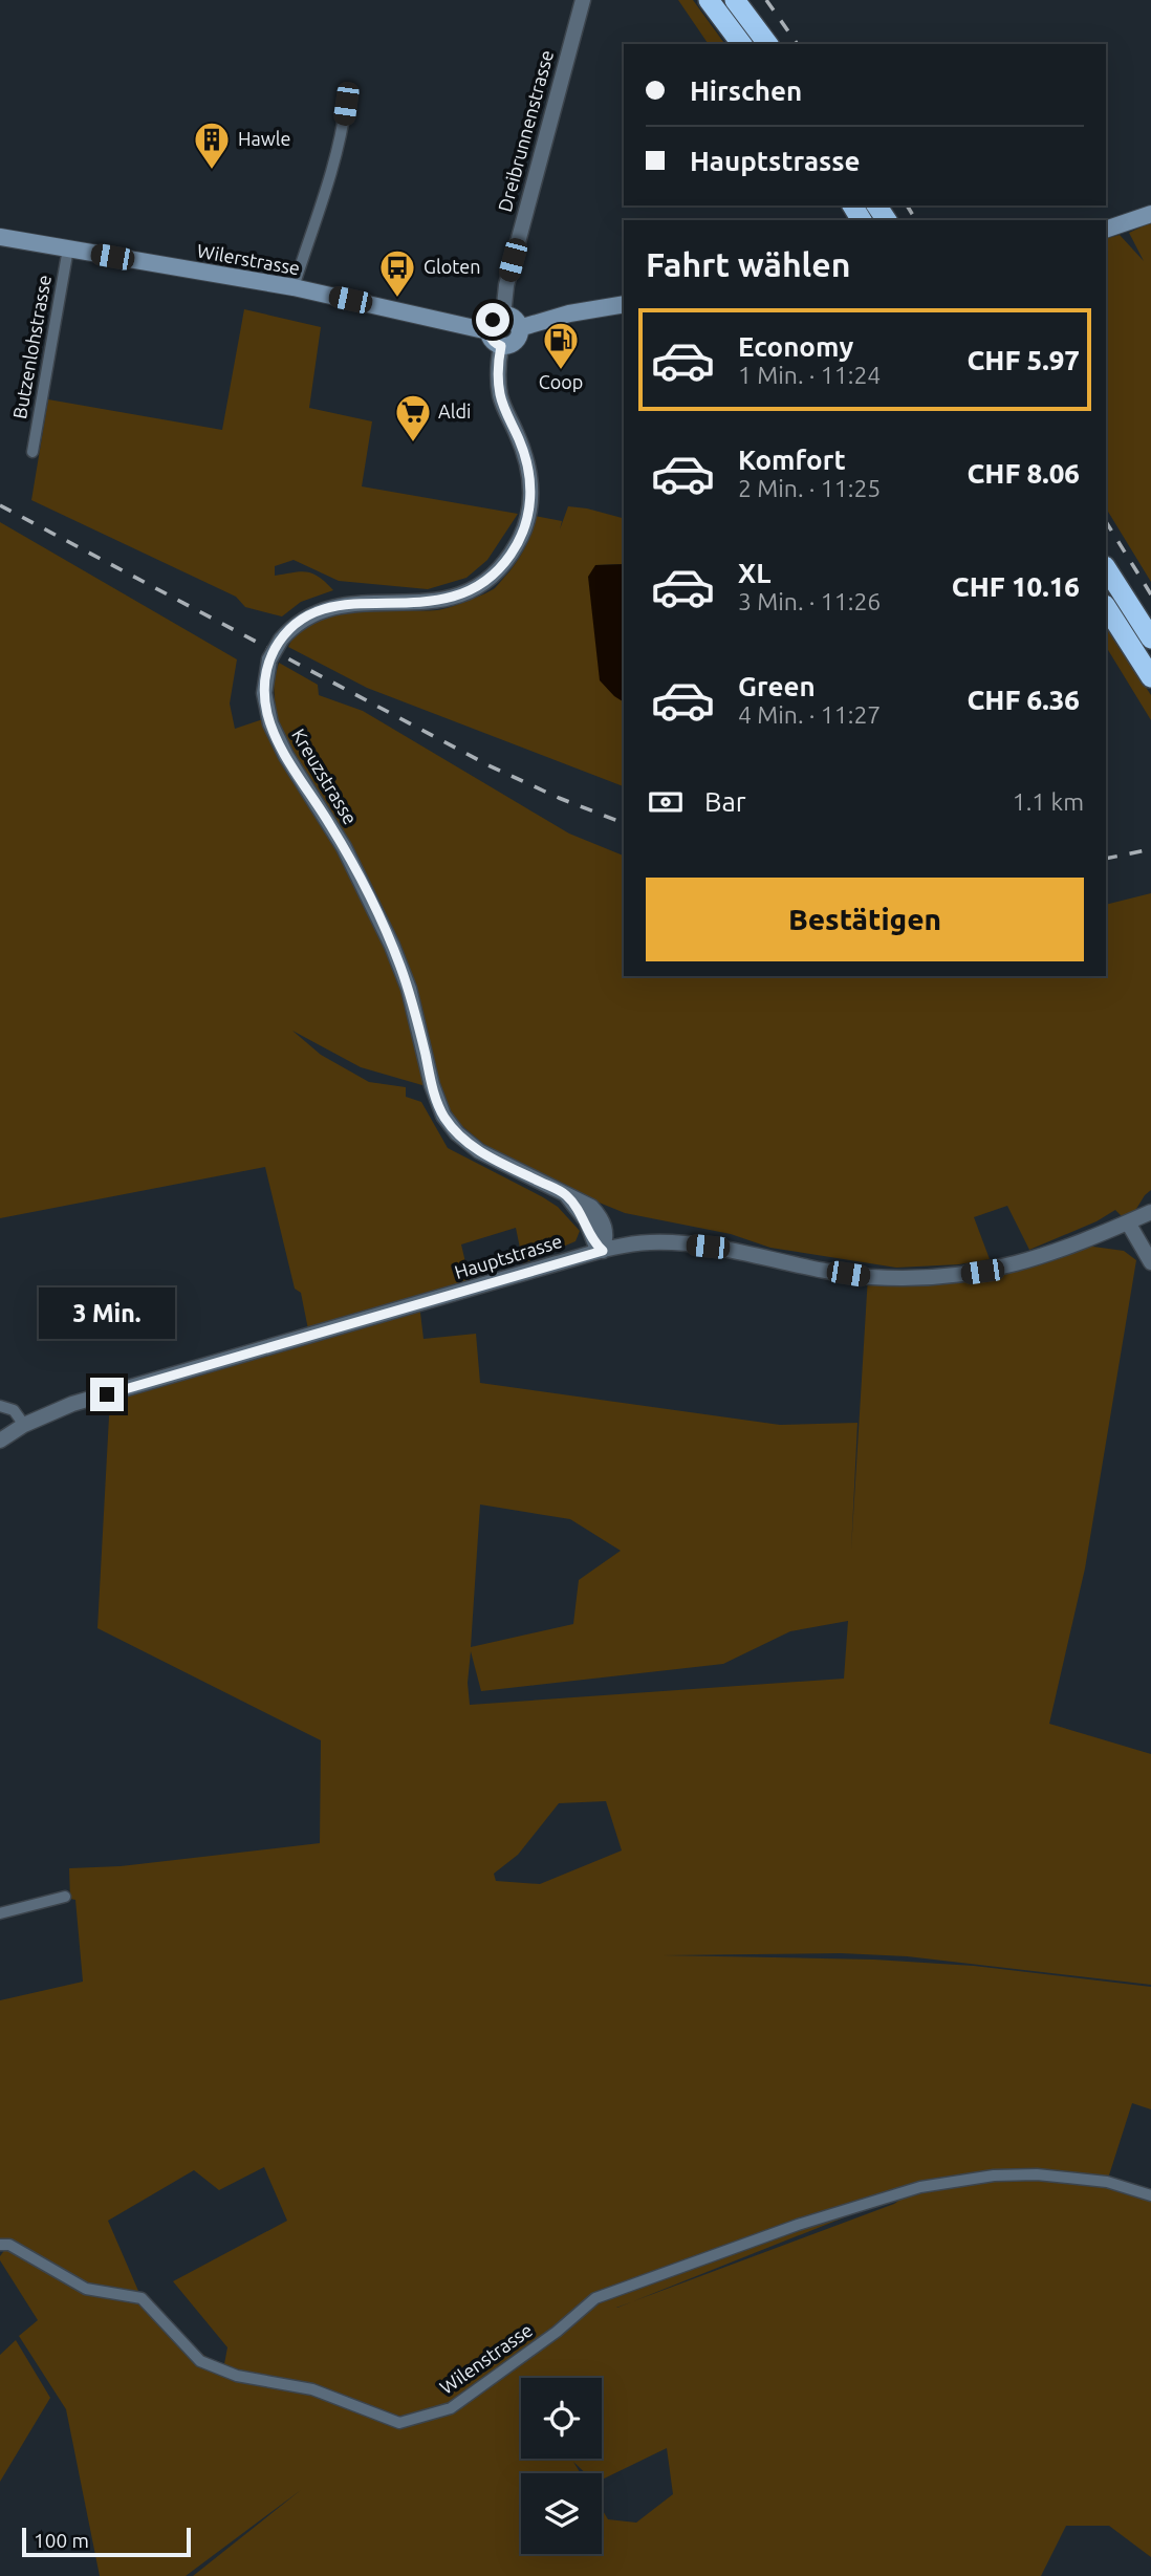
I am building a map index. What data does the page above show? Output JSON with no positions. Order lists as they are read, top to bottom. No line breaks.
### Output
{"streets":{"main road":["Wilerstrasse"],"street":["Dreibrunnenstrasse","Butzenlohstrasse","Kreuzstrasse","Hauptstrasse","Wilenstrasse"]},"crossings":[["Dreibrunnenstrasse","Wilerstrasse"],["Dreibrunnenstrasse","Kreuzstrasse"],["Wilerstrasse","Butzenlohstrasse"],["Wilerstrasse","Kreuzstrasse"],["Kreuzstrasse","Hauptstrasse"]],"places":{"building":["Hawle"],"bus stop":["Gloten"],"fuel station":["Coop"],"supermarket":["Aldi"]},"scale_bar":"100 m","page":{"banner":["Hirschen","Hauptstrasse"],"heading":"Fahrt wählen","list":[{"name":"Economy","note":"1 Min. · 11:24","value":"CHF 5.97"},{"name":"Komfort","note":"2 Min. · 11:25","value":"CHF 8.06"},{"name":"XL","note":"3 Min. · 11:26","value":"CHF 10.16"},{"name":"Green","note":"4 Min. · 11:27","value":"CHF 6.36"}],"pay":["Bar","1.1 km"],"buttons":"Bestätigen","bubble":"3 Min.","scale":"100 m"}}
